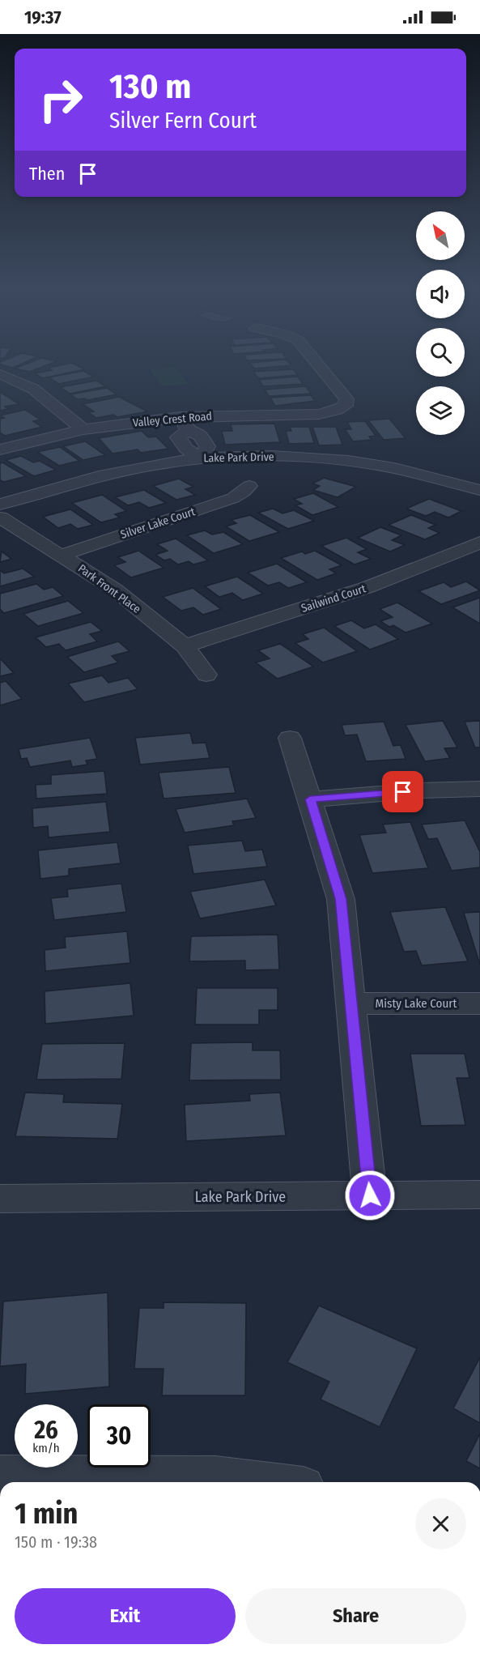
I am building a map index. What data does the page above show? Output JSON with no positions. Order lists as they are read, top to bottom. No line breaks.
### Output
{"streets":{"street":["Valley Crest Road","Lake Park Drive","Silver Lake Court","Park Front Place","Sailwind Court","Misty Lake Court"]},"crossings":[["Silver Lake Court","Park Front Place"],["Park Front Place","Sailwind Court"]],"north":"top left","page":{"status":"19:37","turn":["130 m","Silver Fern Court"],"then":"Then","speed":"26 km/h","limit":"30","heading":["1 min","150 m · 19:38"],"buttons":["Exit","Share"]}}
